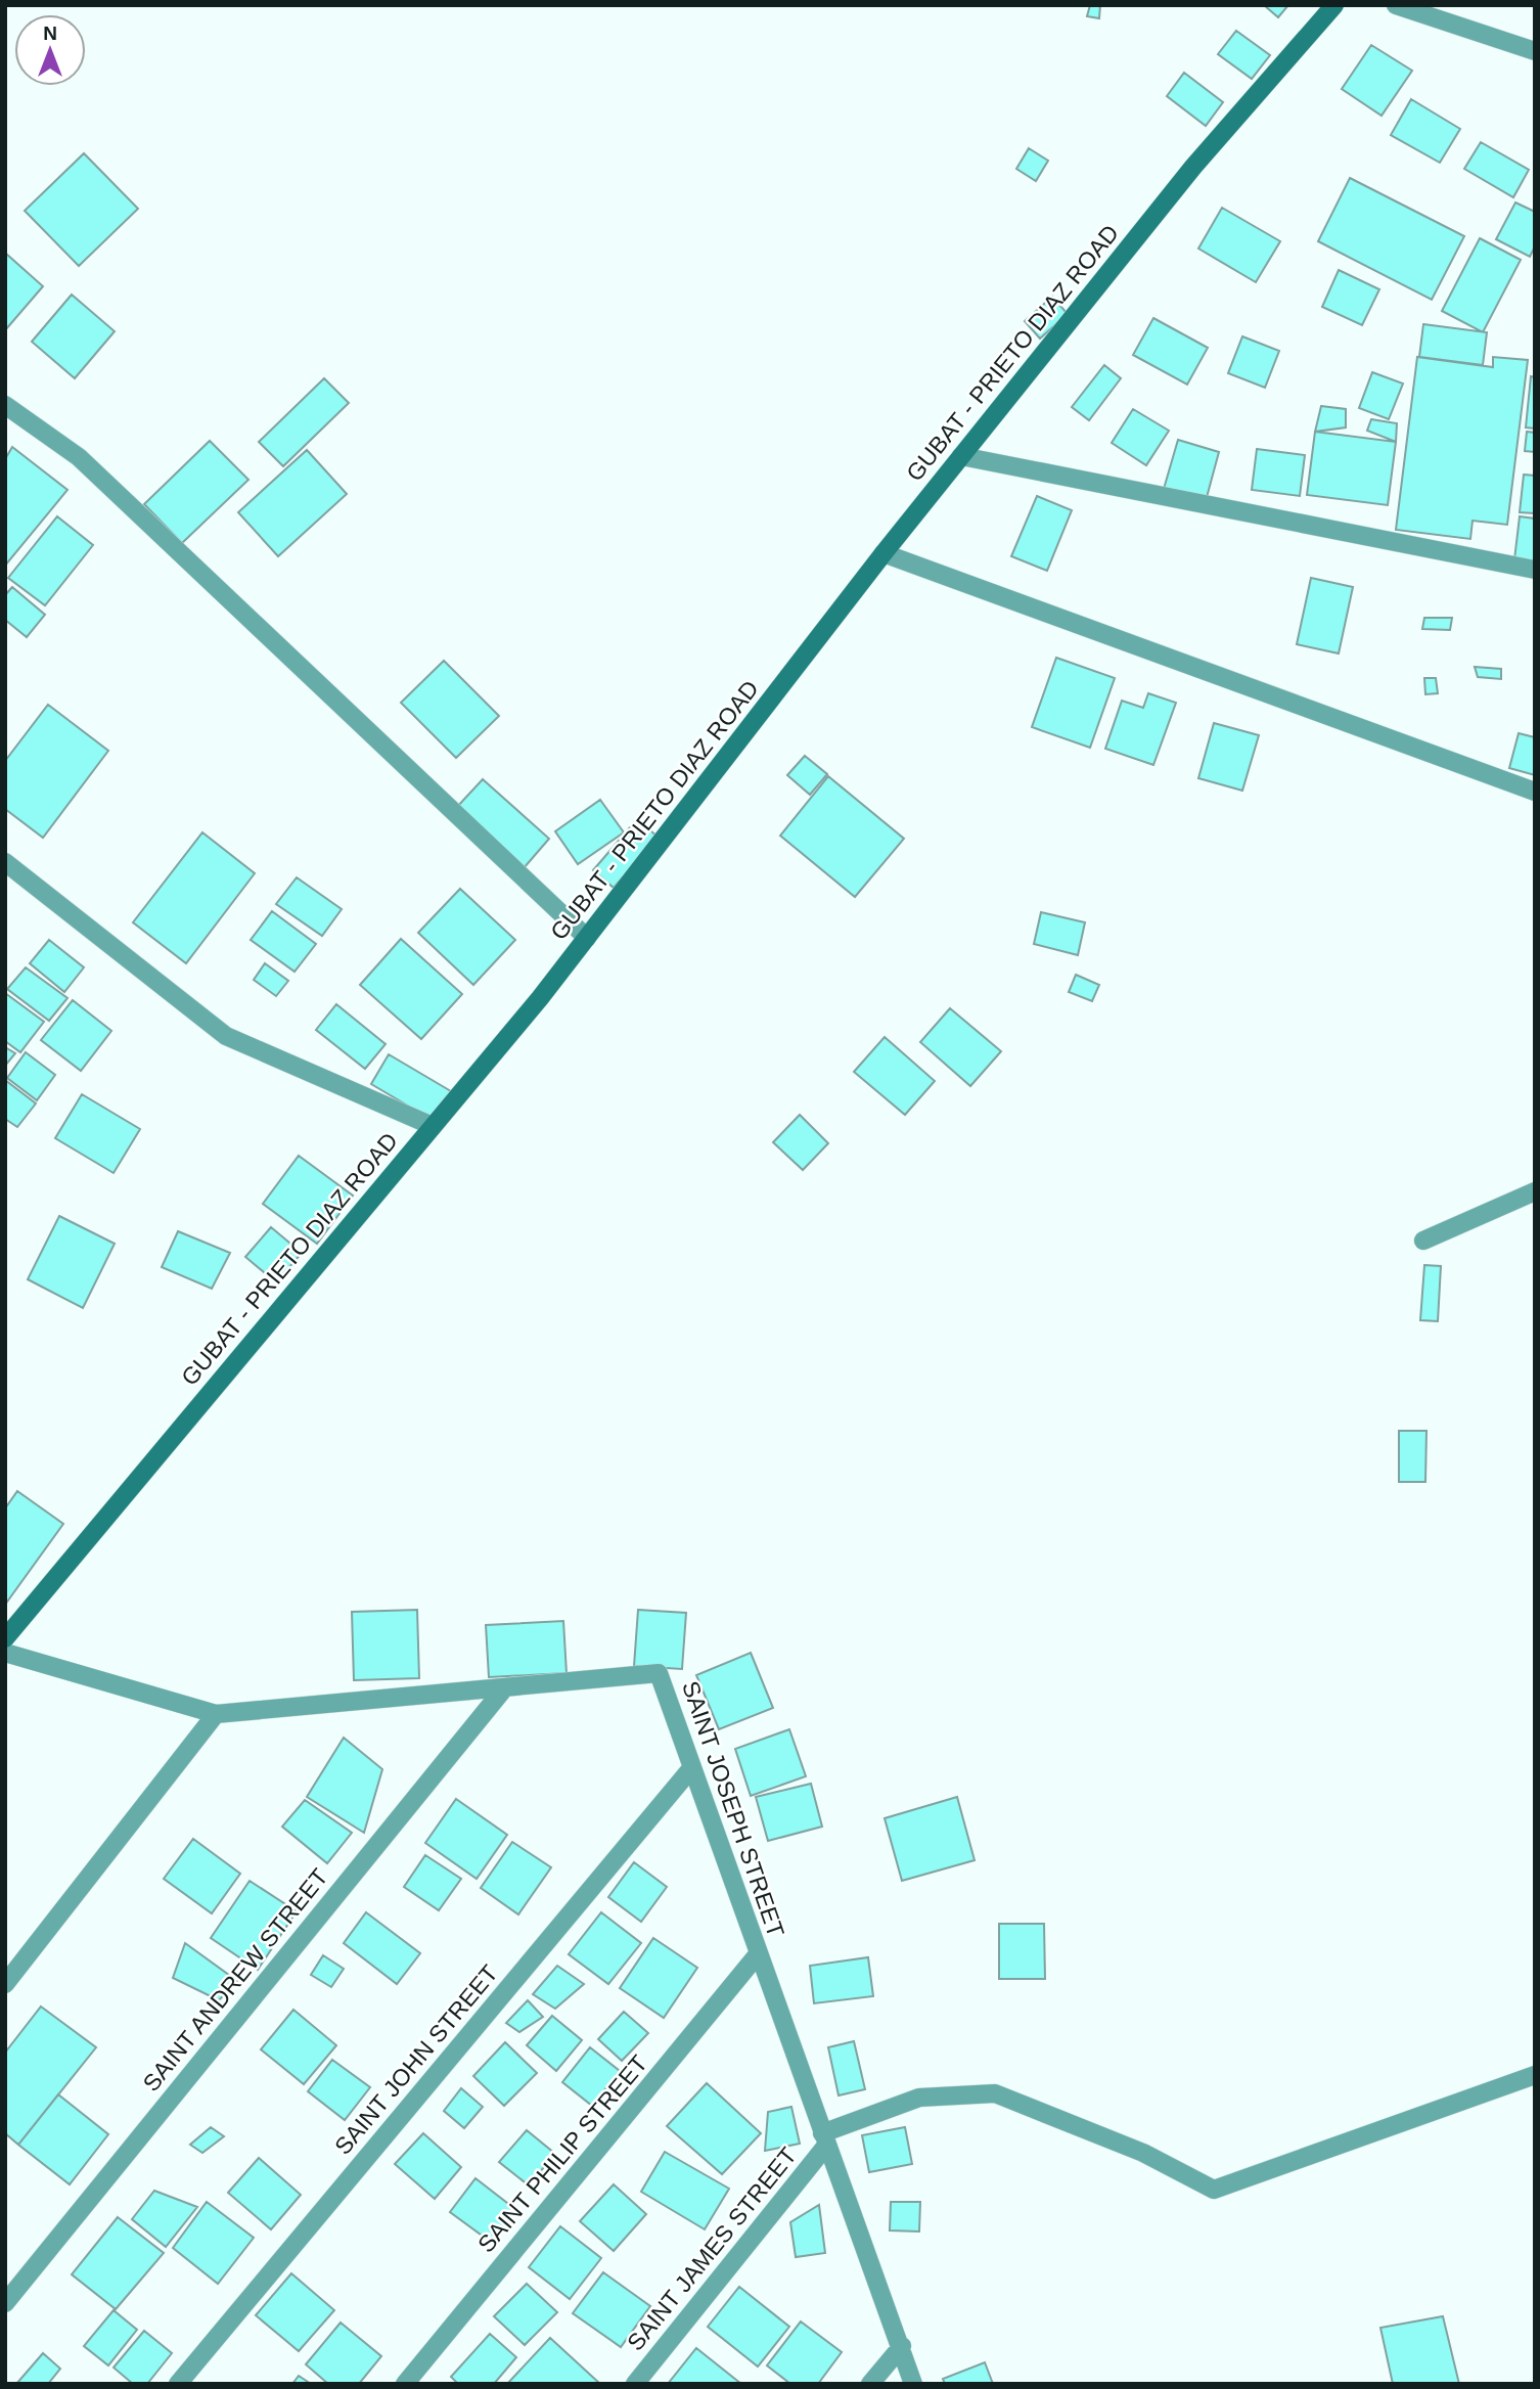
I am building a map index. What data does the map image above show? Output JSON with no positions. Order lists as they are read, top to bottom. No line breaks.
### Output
{"streets":{"main road":["GUBAT - PRIETO DIAZ ROAD"],"street":["SAINT JOSEPH STREET","SAINT ANDREW STREET","SAINT JOHN STREET","SAINT PHILIP STREET","SAINT JAMES STREET"]},"crossings":[["SAINT JOSEPH STREET","SAINT ANDREW STREET"],["SAINT JOSEPH STREET","SAINT JOHN STREET"],["SAINT JOSEPH STREET","SAINT PHILIP STREET"],["SAINT JOSEPH STREET","SAINT JAMES STREET"]],"north":"top"}
